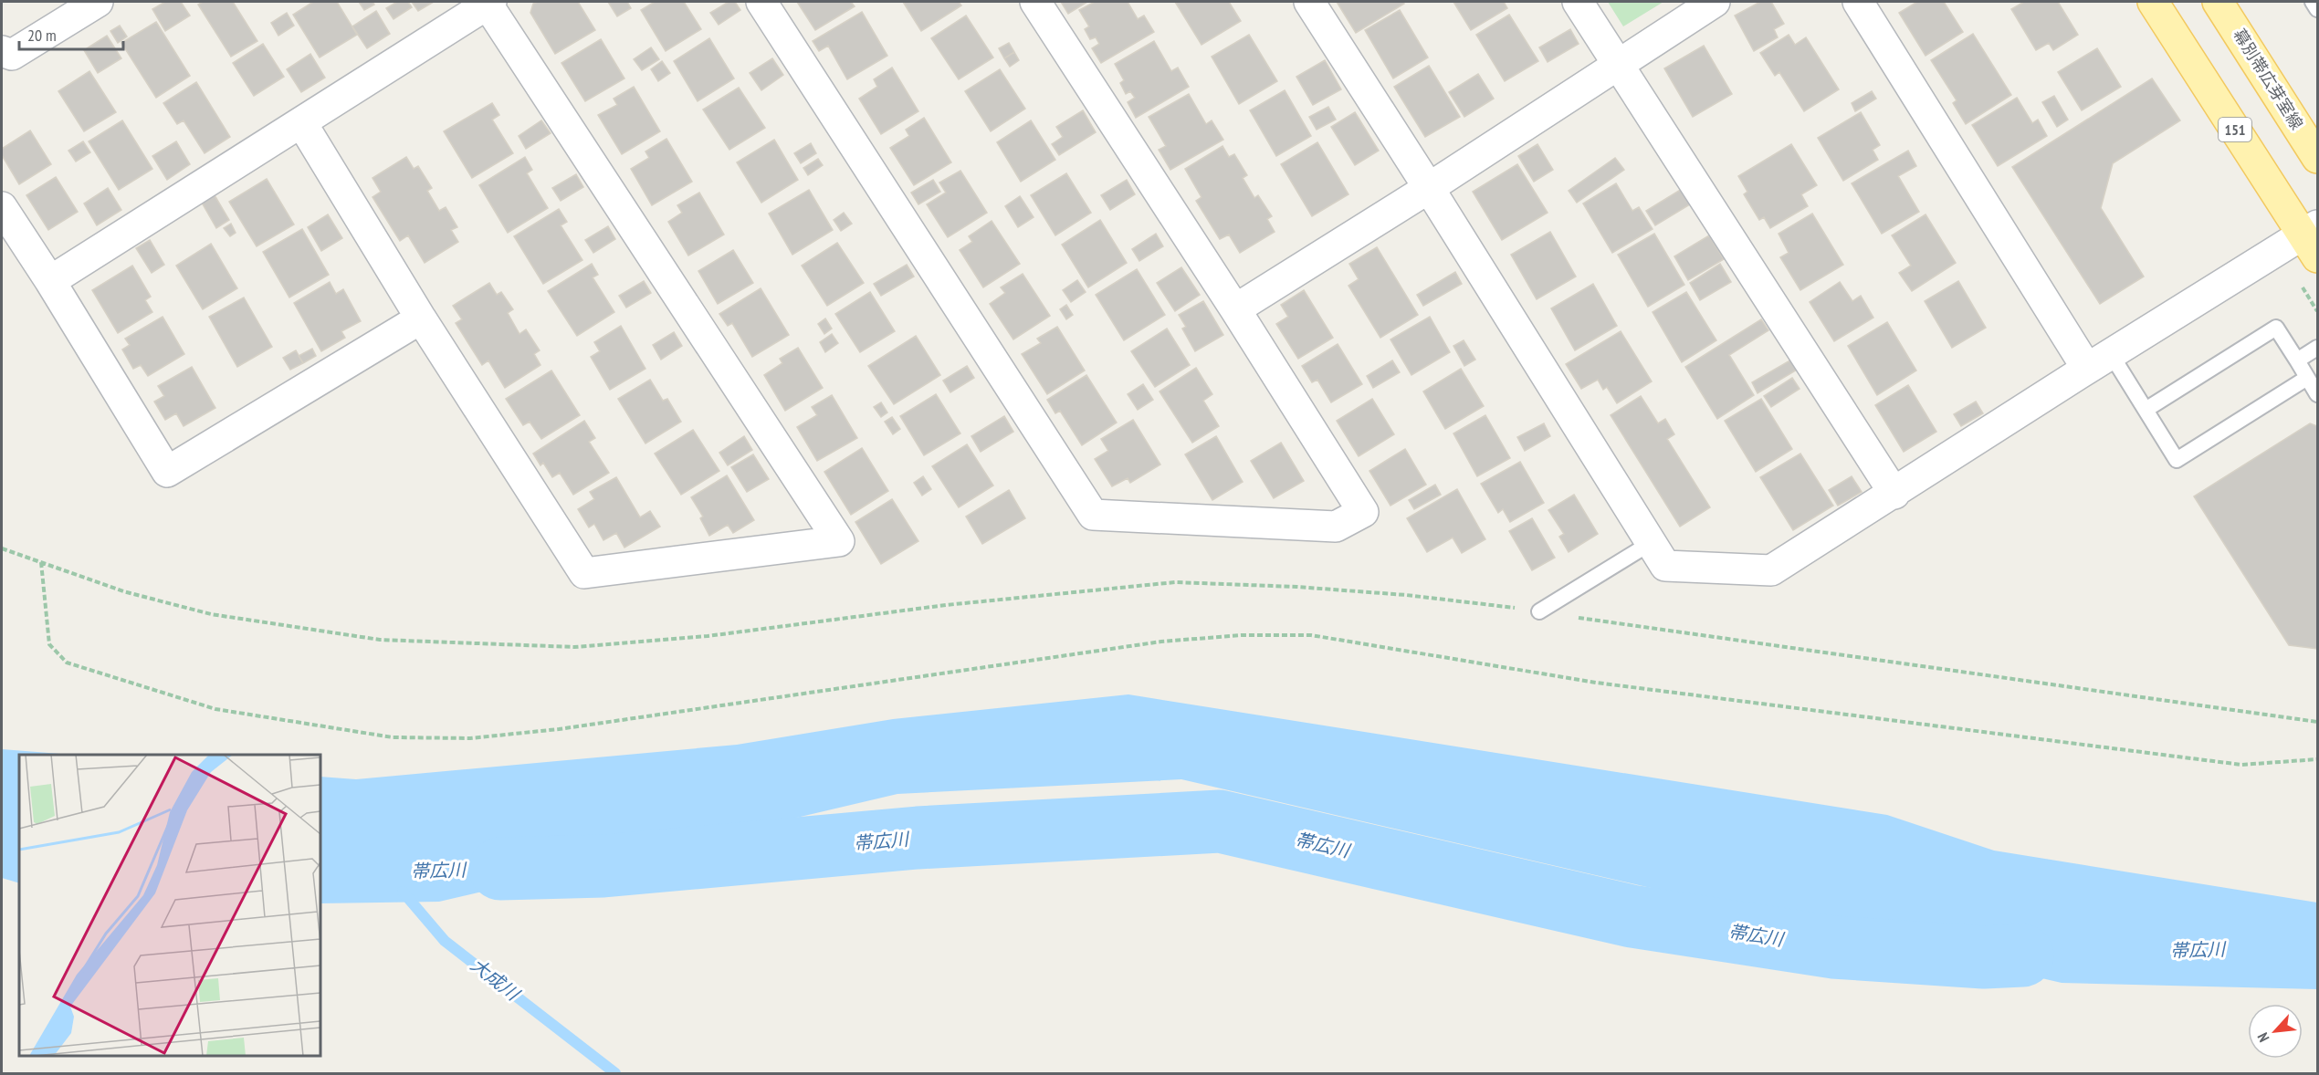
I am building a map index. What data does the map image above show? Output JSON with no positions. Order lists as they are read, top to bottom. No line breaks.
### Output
{"streets":{"main road":["幕別帯広芽室線","151"]},"water":["帯広川","大成川"],"scale_bar":"20 m","north":"bottom left"}
